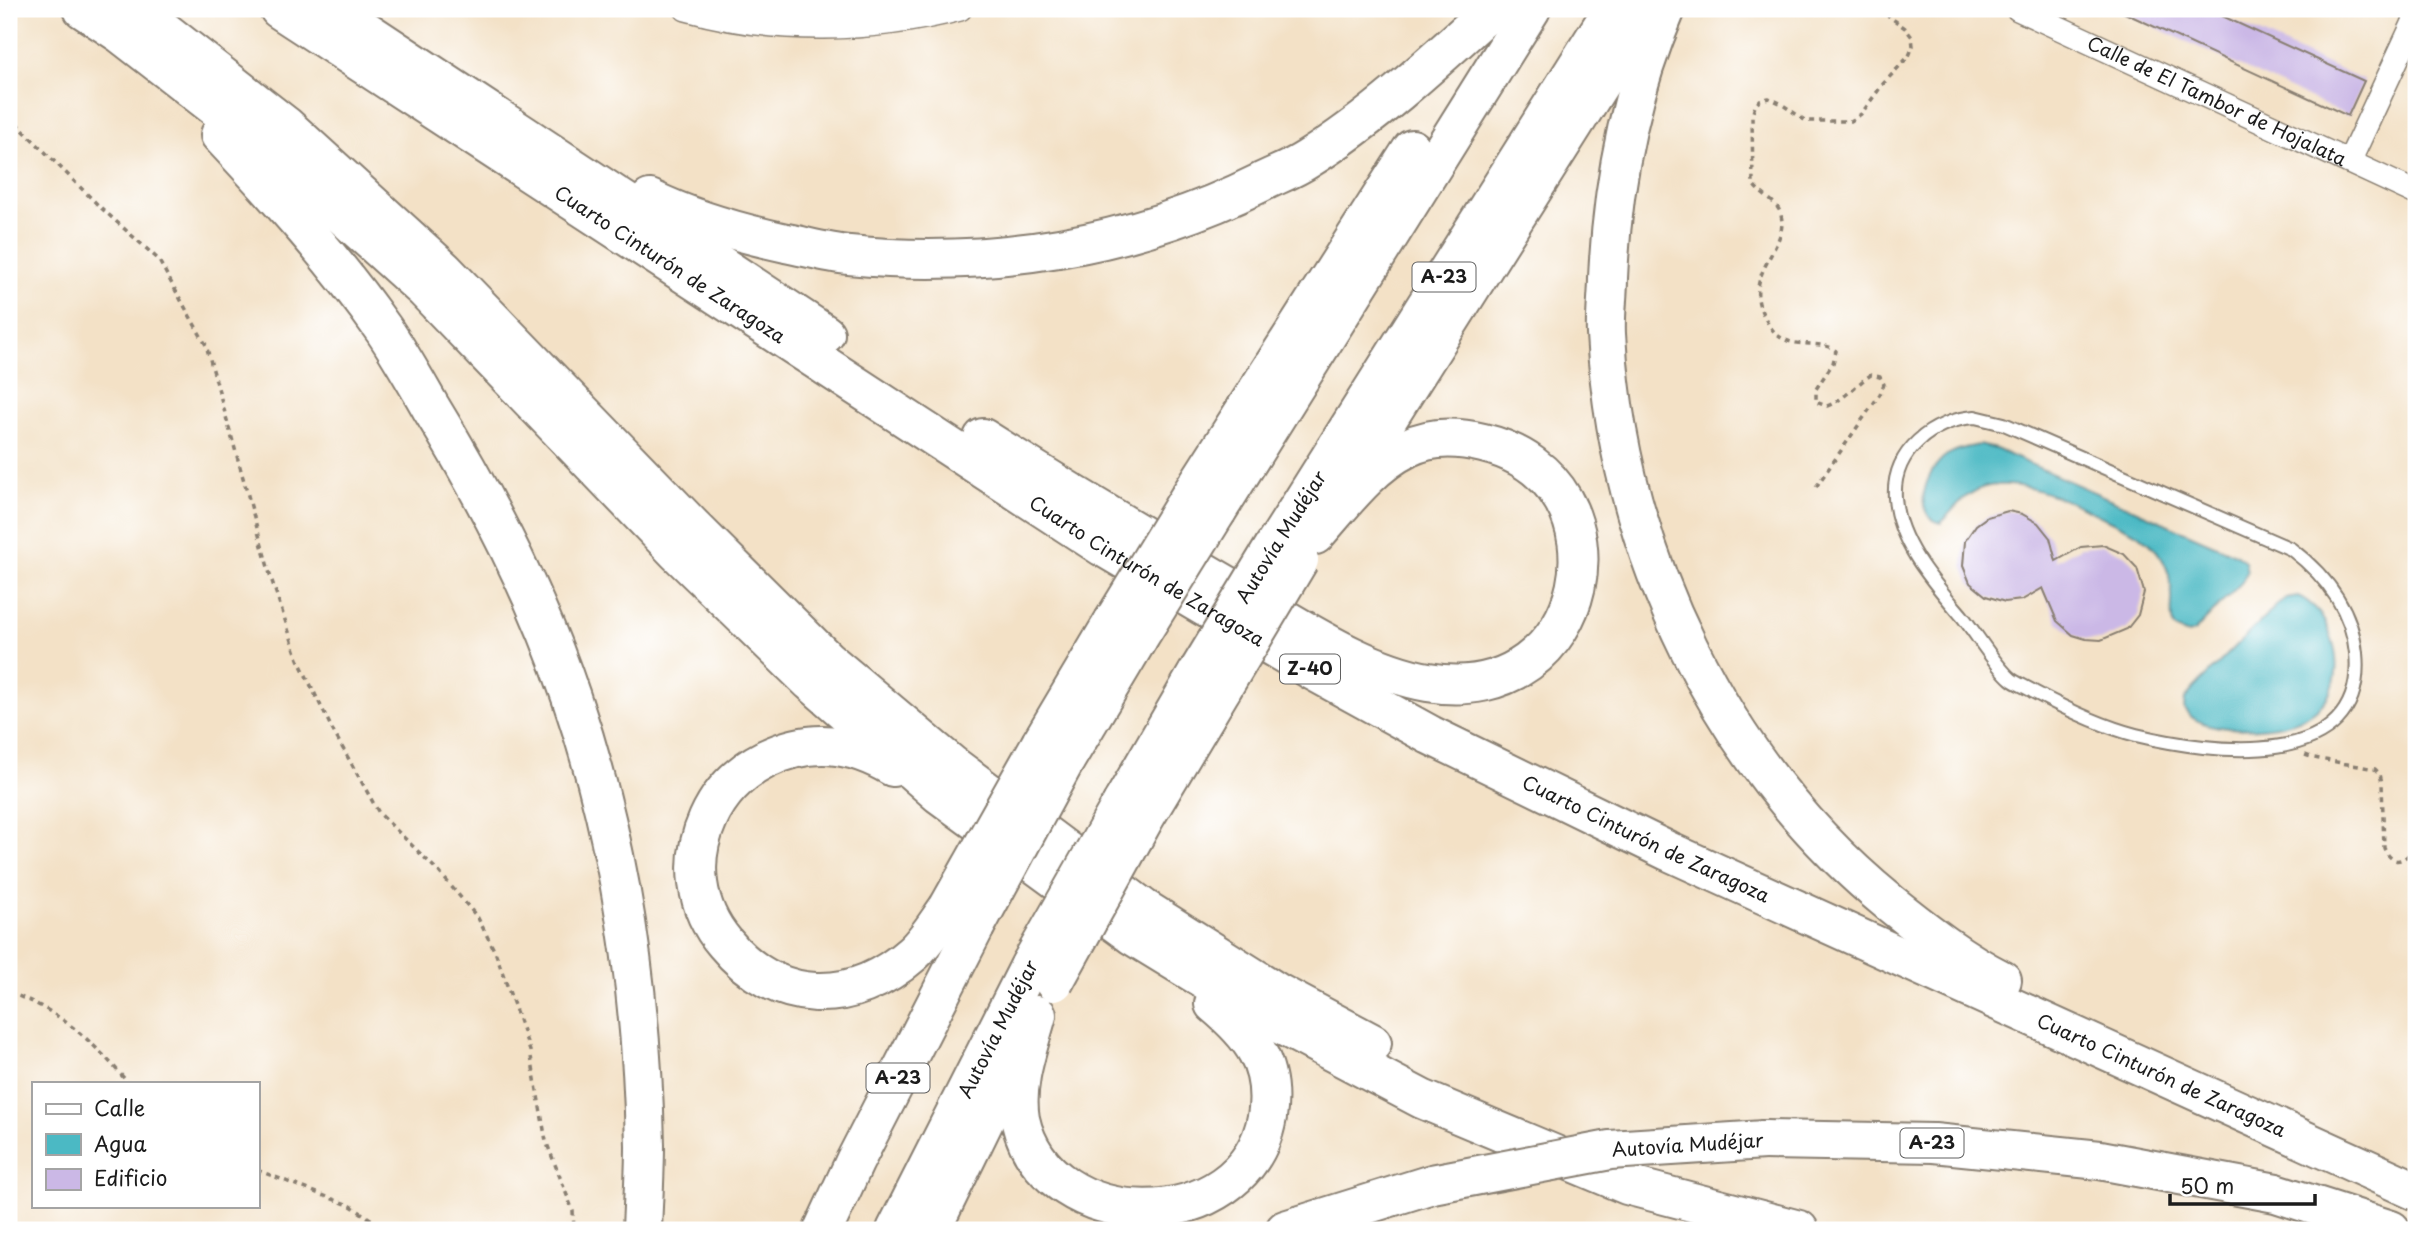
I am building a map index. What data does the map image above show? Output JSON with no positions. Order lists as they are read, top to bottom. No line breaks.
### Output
{"streets":{"highway":["Cuarto Cinturón de Zaragoza","A-23","Autovía Mudéjar","Z-40"],"street":["Calle de El Tambor de Hojalata"]},"legend":["Calle","Agua","Edificio"],"scale_bar":"50 m"}
